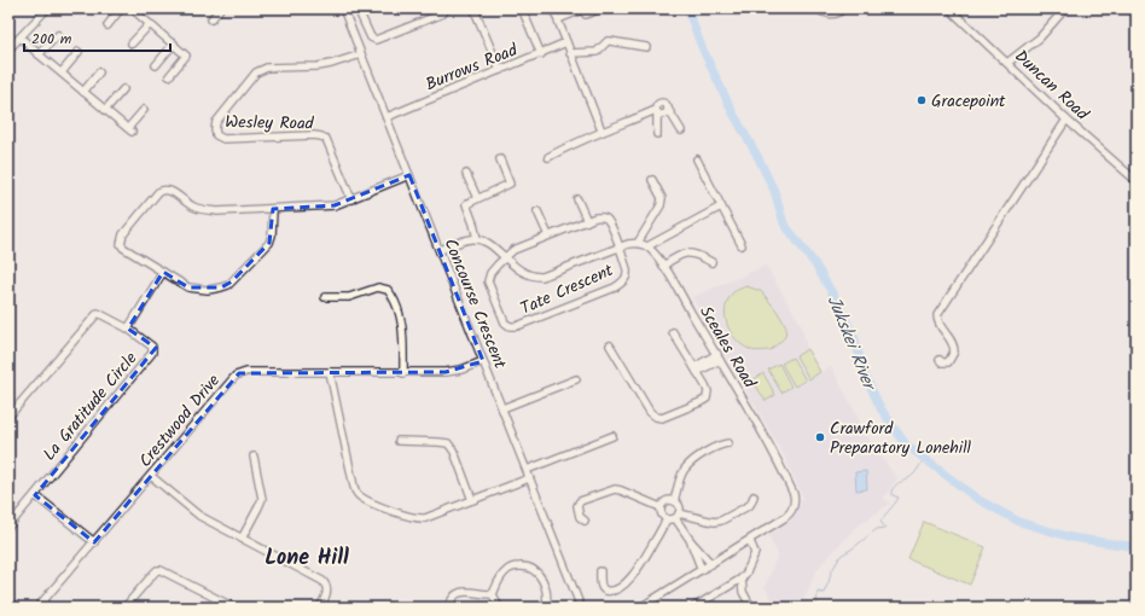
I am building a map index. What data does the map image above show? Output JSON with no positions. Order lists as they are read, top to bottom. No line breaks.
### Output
{"streets":{"street":["Burrows Road","Duncan Road","Wesley Road","Tate Crescent","Concourse Crescent","Sceales Road","La Gratitude Circle","Crestwood Drive"]},"crossings":[["Burrows Road","Concourse Crescent"],["Wesley Road","Concourse Crescent"],["Concourse Crescent","Crestwood Drive"]],"districts":["Lone Hill"],"water":["Jukskei River"],"places":["Gracepoint","Crawford Preparatory Lonehill"],"scale_bar":"200 m"}
